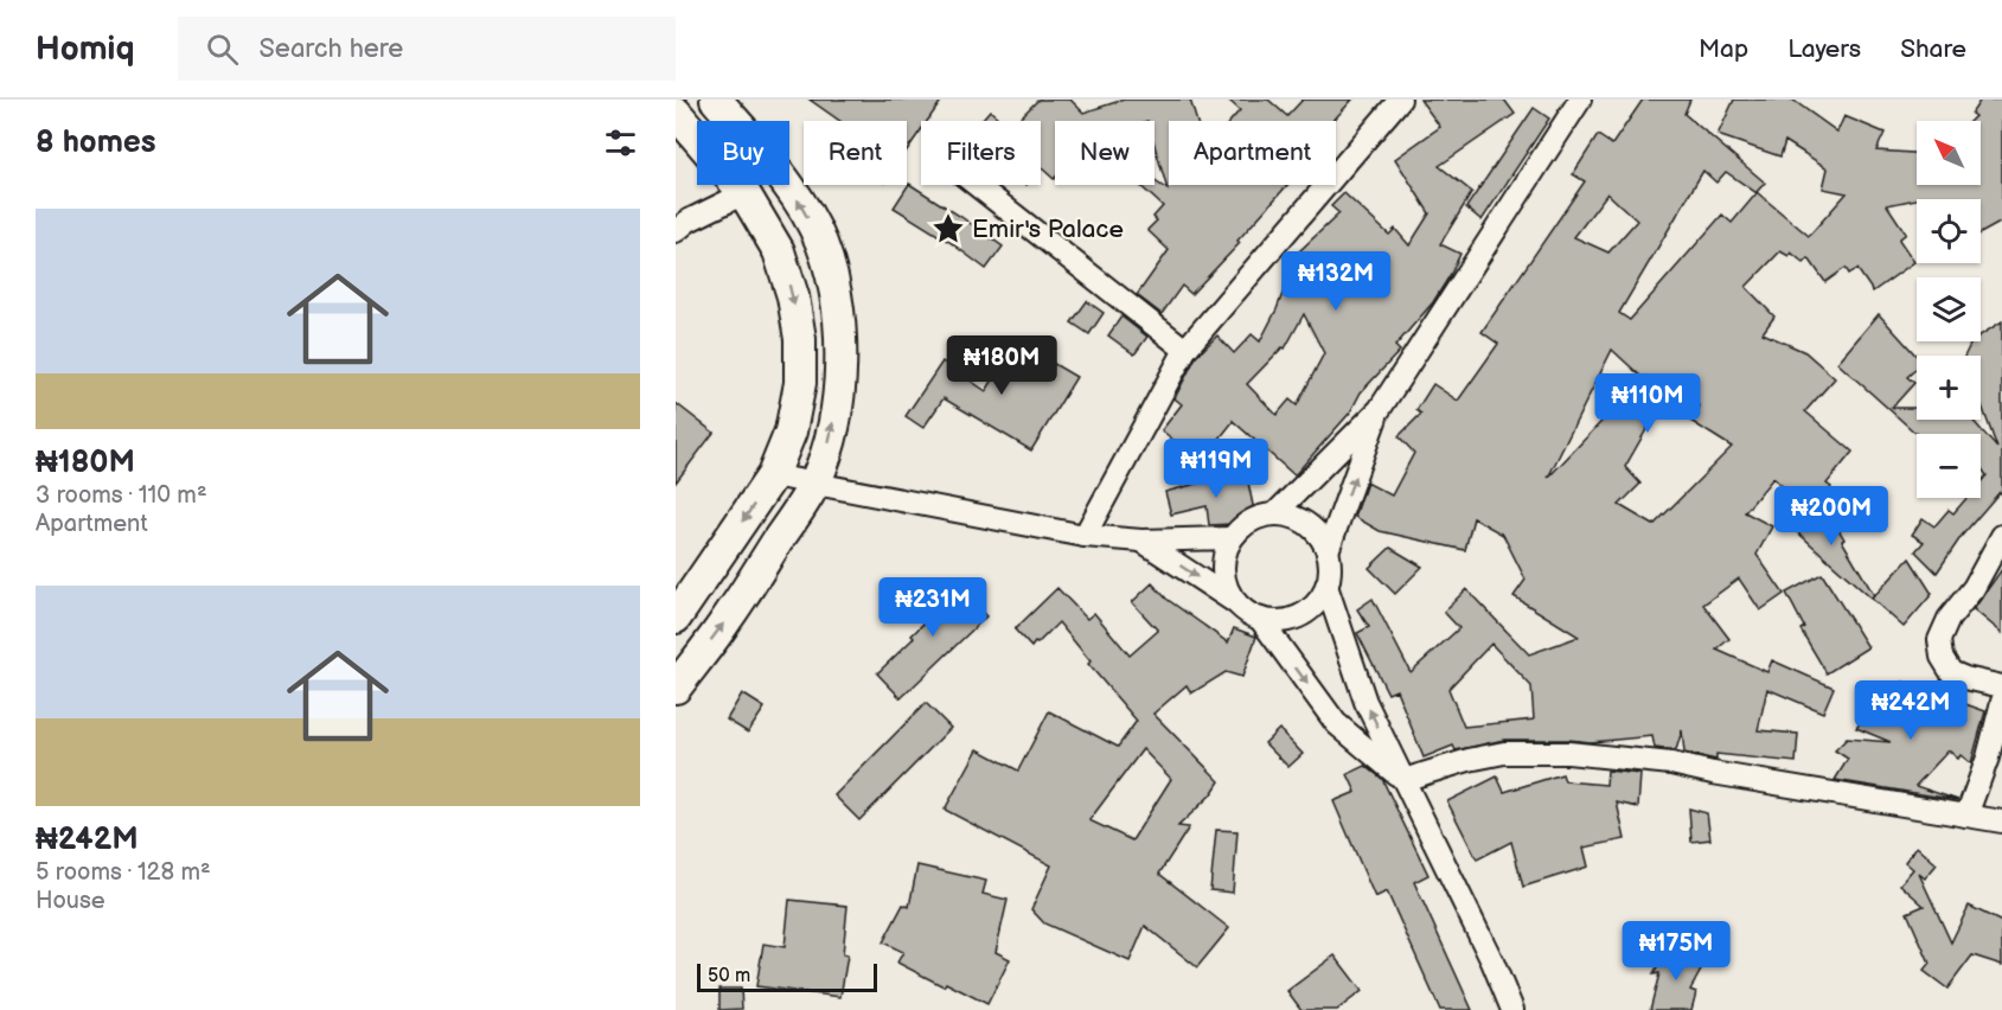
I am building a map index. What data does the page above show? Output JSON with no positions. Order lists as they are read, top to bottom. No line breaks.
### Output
{"places":{"place":["Emir's Palace"]},"scale_bar":"50 m","north":"top left","page":{"header":"Homiq","search":"Search here","nav":["Map","Layers","Share"],"heading":"8 homes","map_buttons":["+","−"],"chip":["Buy","Rent","Filters","New","Apartment"],"list":[{"name":"₦180M","note":"3 rooms · 110 m² · Apartment"},{"name":"₦242M","note":"5 rooms · 128 m² · House"}],"price":["₦132M","₦180M","₦110M","₦119M","₦200M","₦231M","₦242M","₦175M"],"scale":"50 m"}}
